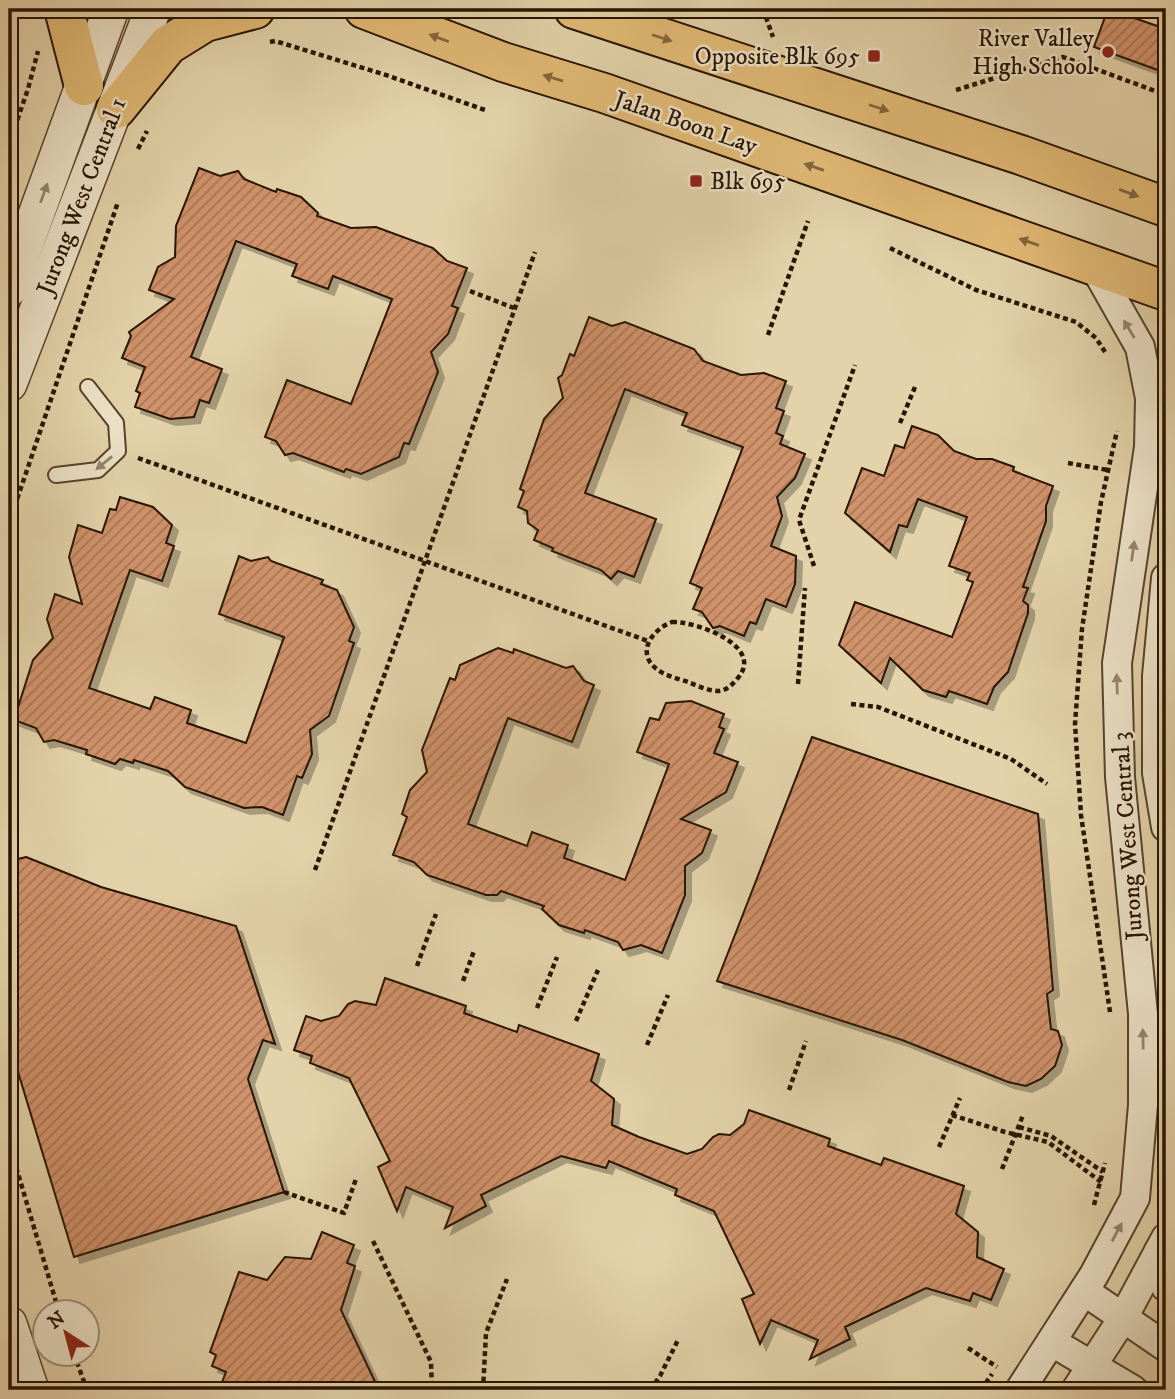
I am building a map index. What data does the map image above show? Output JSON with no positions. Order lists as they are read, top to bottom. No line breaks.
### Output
{"streets":{"main road":["Jalan Boon Lay"],"street":["Jurong West Central 1","Jurong West Central 3"]},"crossings":[["Jalan Boon Lay","Jurong West Central 3"]],"one_way":["Jurong West Central 3"],"places":{"other":["River Valley High School"],"transit":["Opposite Blk 695","Blk 695"]},"north":"top left"}
